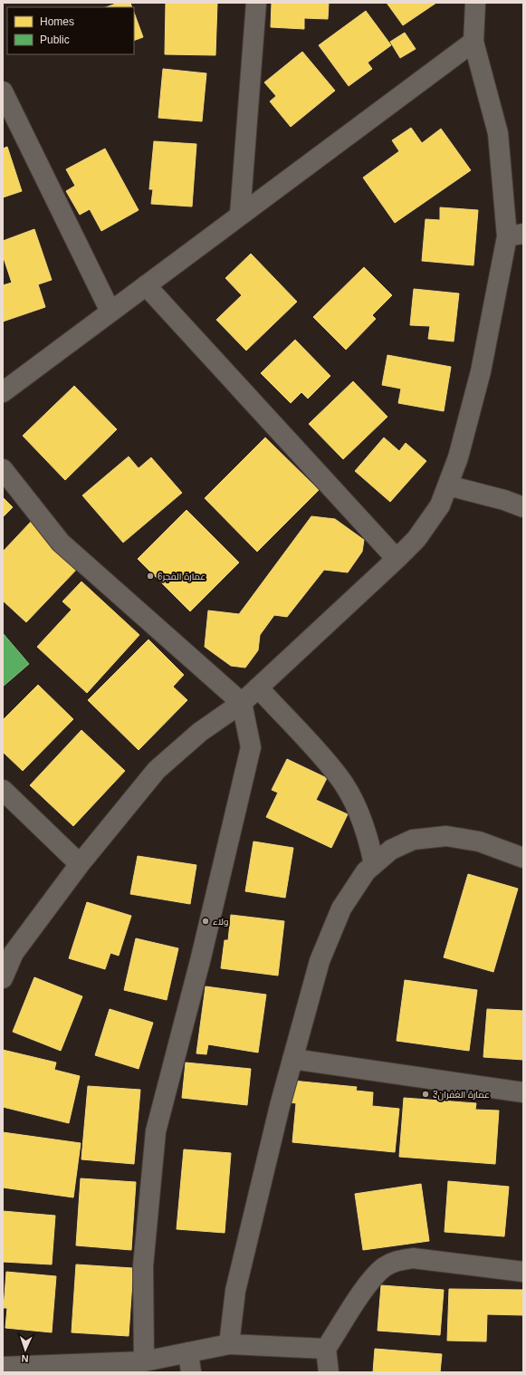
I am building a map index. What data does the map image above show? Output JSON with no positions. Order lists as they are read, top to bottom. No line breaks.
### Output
{"places":["عمارة الفجر6","ولاء","عمارة الغفران3"],"legend":["Homes","Public"],"north":"bottom"}
